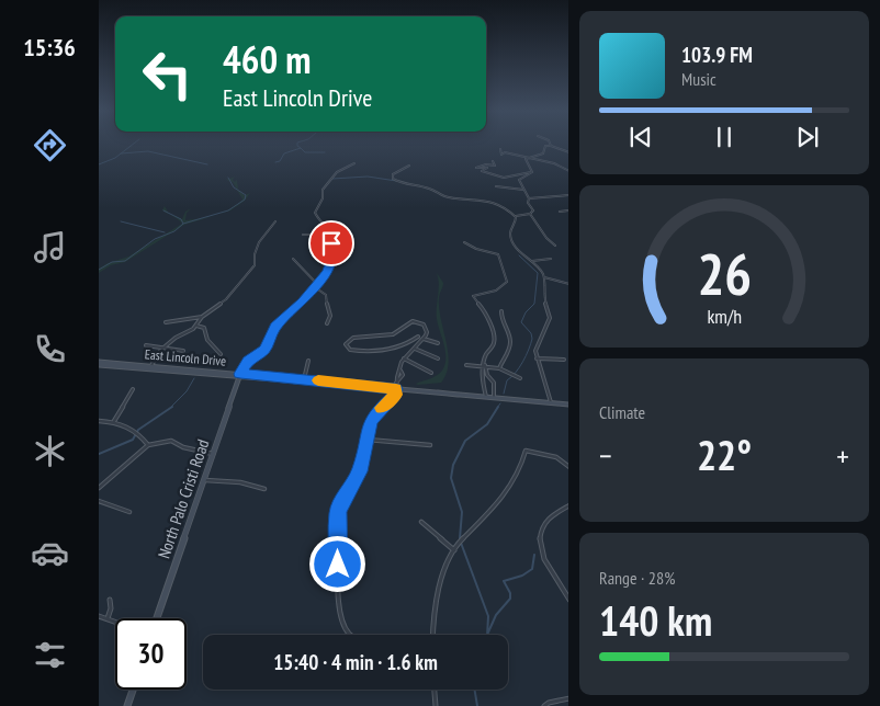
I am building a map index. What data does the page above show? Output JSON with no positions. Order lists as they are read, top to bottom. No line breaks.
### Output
{"streets":{"main road":["East Lincoln Drive","North Palo Cristi Road"]},"crossings":[["East Lincoln Drive","North Palo Cristi Road"]],"page":{"tabs":"15:36","turn":["460 m","East Lincoln Drive"],"song":["103.9 FM","Music"],"tile":["Climate",["Range · 28%","140 km"]],"heat":["−","22°","+"],"limit":"30","trip":"15:40 · 4 min · 1.6 km","gauge":["26","km/h"]}}
